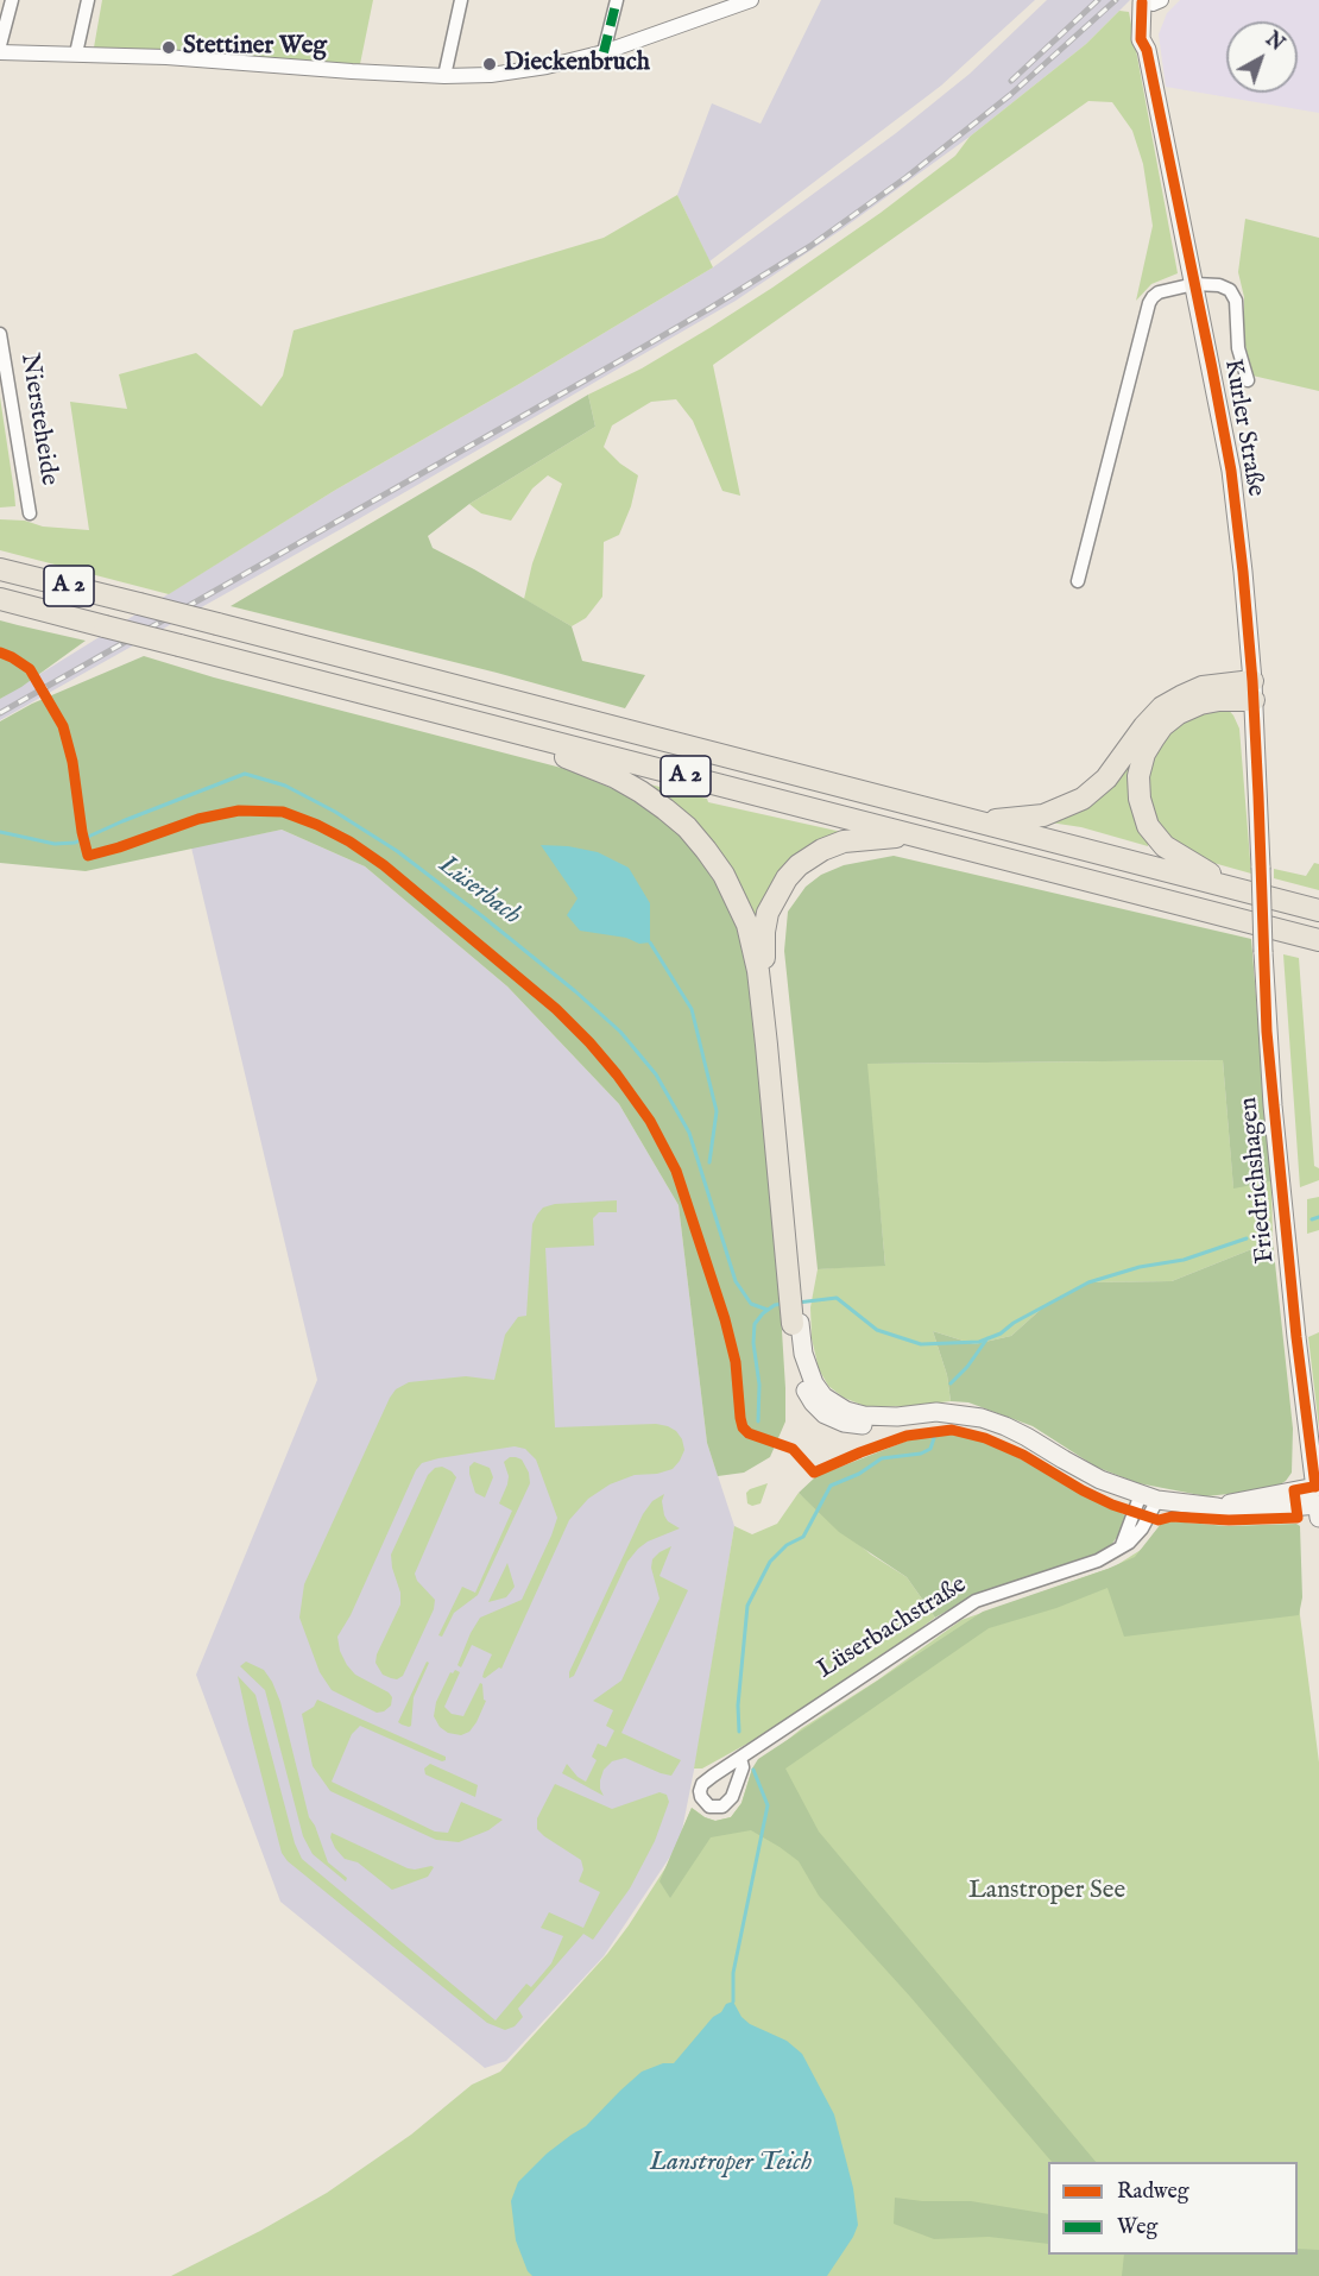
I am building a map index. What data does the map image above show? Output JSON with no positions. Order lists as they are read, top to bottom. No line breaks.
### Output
{"streets":{"highway":["A 2"],"main road":["Kurler Straße","Friedrichshagen"],"street":["Niersteheide","Lüserbachstraße"]},"crossings":[["Kurler Straße","Friedrichshagen"]],"water":["Lüserbach","Lanstroper Teich"],"parks":["Lanstroper See"],"places":["Stettiner Weg","Dieckenbruch"],"legend":["Radweg","Weg"],"north":"top right"}
